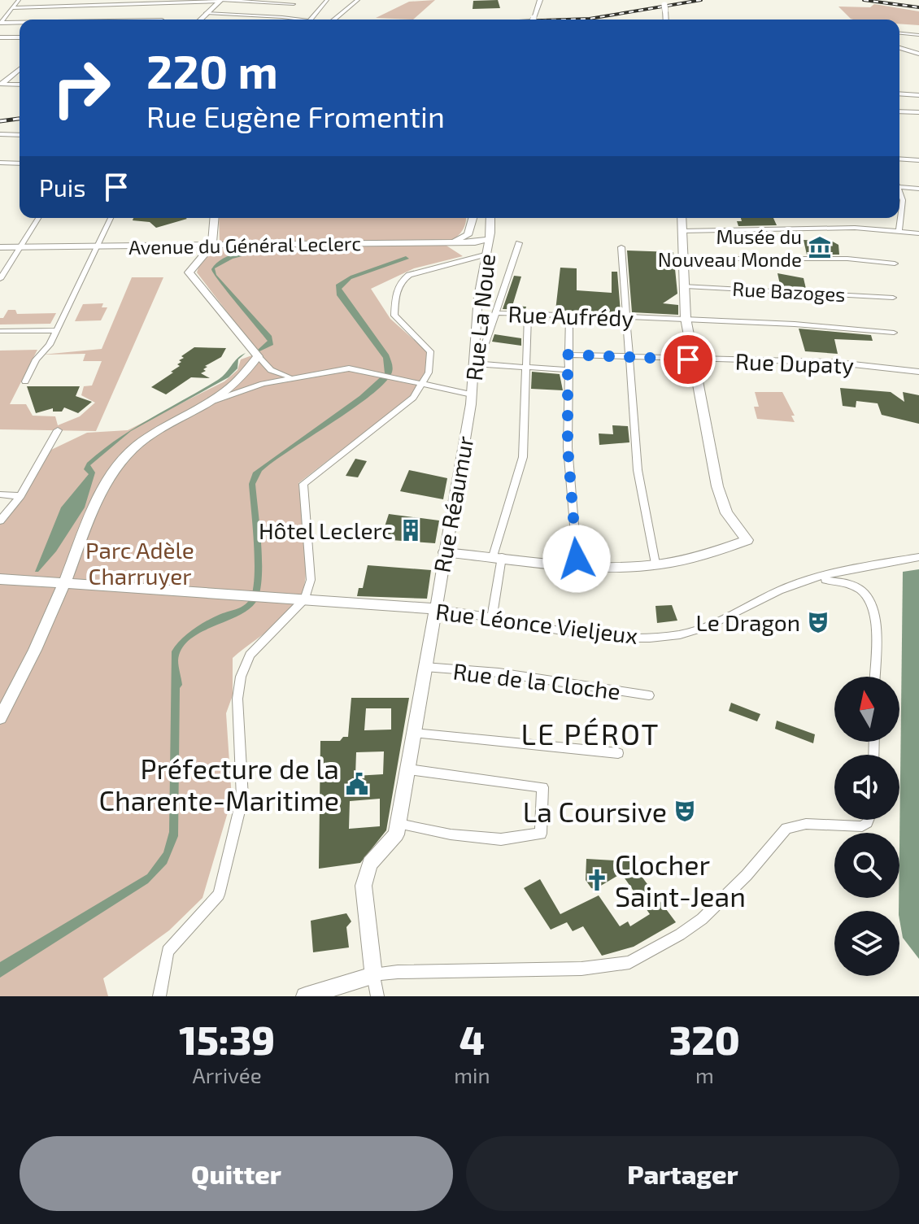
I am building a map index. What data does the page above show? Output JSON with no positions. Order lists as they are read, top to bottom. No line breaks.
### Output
{"streets":{"street":["Avenue du Général Leclerc","Rue Bazoges","Rue Aufrédy","Rue La Noue","Rue Dupaty","Rue Réaumur","Rue Léonce Vieljeux","Rue de la Cloche"]},"crossings":[["Avenue du Général Leclerc","Rue La Noue"],["Rue La Noue","Rue Réaumur"],["Rue Réaumur","Rue Léonce Vieljeux"],["Rue Réaumur","Rue de la Cloche"]],"districts":["LE PÉROT"],"parks":["Parc Adèle Charruyer"],"places":{"museum":["Musée du Nouveau Monde"],"building":["Hôtel Leclerc"],"theatre":["Le Dragon","La Coursive"],"public building":["Préfecture de la Charente-Maritime"],"church":["Clocher Saint-Jean"]},"north":"top","page":{"turn":["220 m","Rue Eugène Fromentin"],"then":"Puis","eta":["15:39","Arrivée","4","min","320","m"],"buttons":["Quitter","Partager"]}}
